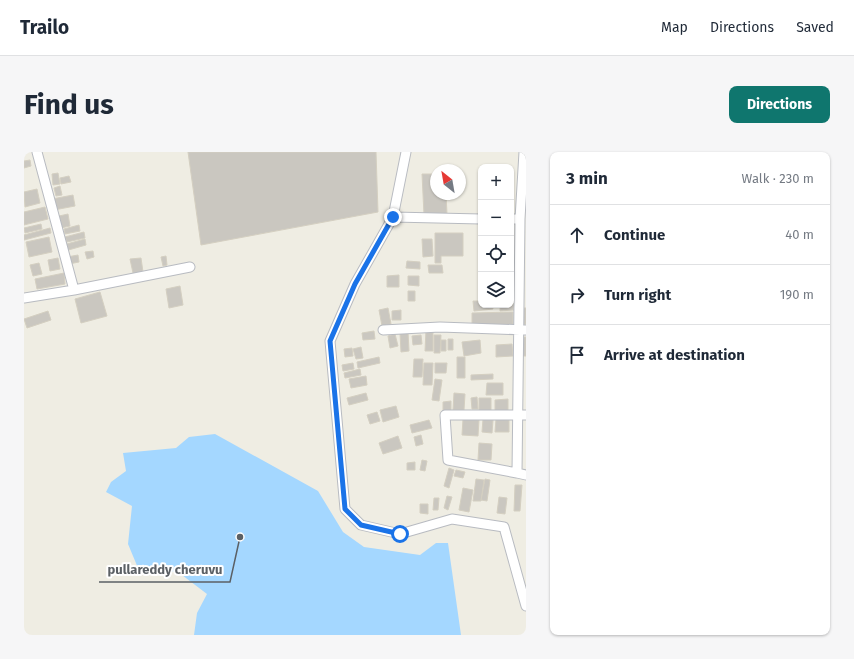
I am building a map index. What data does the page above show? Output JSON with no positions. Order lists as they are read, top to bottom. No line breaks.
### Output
{"places":["pullareddy cheruvu"],"north":"top left","page":{"header":"Trailo","nav":["Map","Directions","Saved"],"buttons":"Directions","title":"Find us","heading":["3 min","Walk · 230 m"],"map_buttons":["+","−"],"list":[["Continue","40 m"],["Turn right","190 m"],"Arrive at destination"]}}
